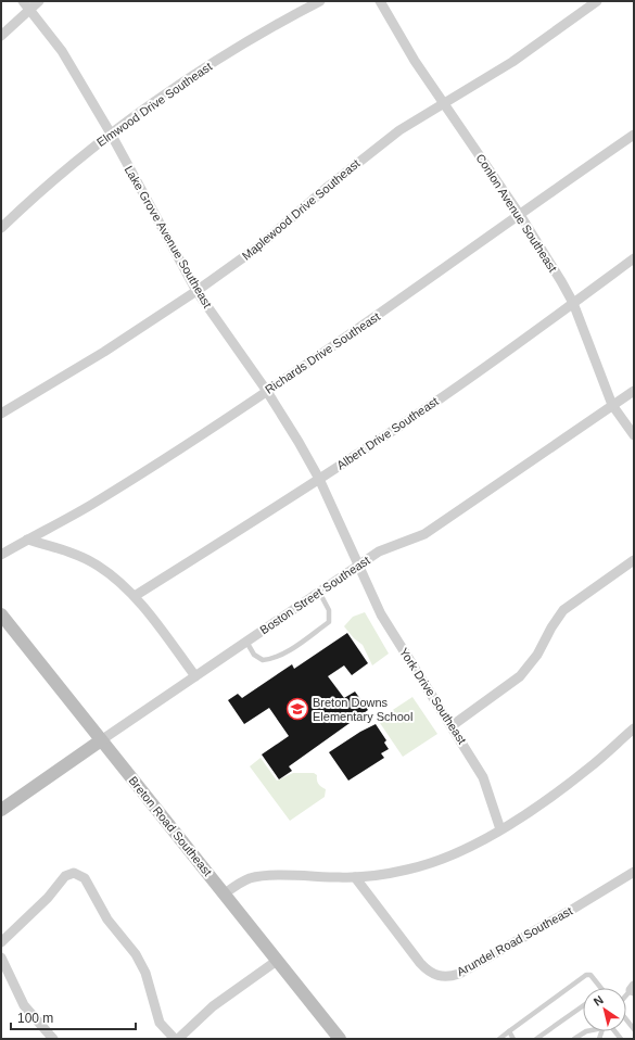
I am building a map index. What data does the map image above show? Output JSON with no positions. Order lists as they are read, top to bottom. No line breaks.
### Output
{"streets":{"main road":["Boston Street Southeast","Breton Road Southeast"],"street":["Elmwood Drive Southeast","Maplewood Drive Southeast","Conlon Avenue Southeast","Lake Grove Avenue Southeast","Richards Drive Southeast","Albert Drive Southeast","York Drive Southeast","Arundel Road Southeast"]},"crossings":[["Elmwood Drive Southeast","Lake Grove Avenue Southeast"],["Maplewood Drive Southeast","Conlon Avenue Southeast"],["Maplewood Drive Southeast","Lake Grove Avenue Southeast"],["Conlon Avenue Southeast","Richards Drive Southeast"],["Conlon Avenue Southeast","Albert Drive Southeast"],["Conlon Avenue Southeast","Boston Street Southeast"],["Lake Grove Avenue Southeast","Richards Drive Southeast"],["Lake Grove Avenue Southeast","Albert Drive Southeast"],["Lake Grove Avenue Southeast","Boston Street Southeast"],["Lake Grove Avenue Southeast","York Drive Southeast"],["Boston Street Southeast","York Drive Southeast"],["Boston Street Southeast","Breton Road Southeast"]],"places":{"school or university":["Breton Downs Elementary School"]},"scale_bar":"100 m","north":"top left"}
